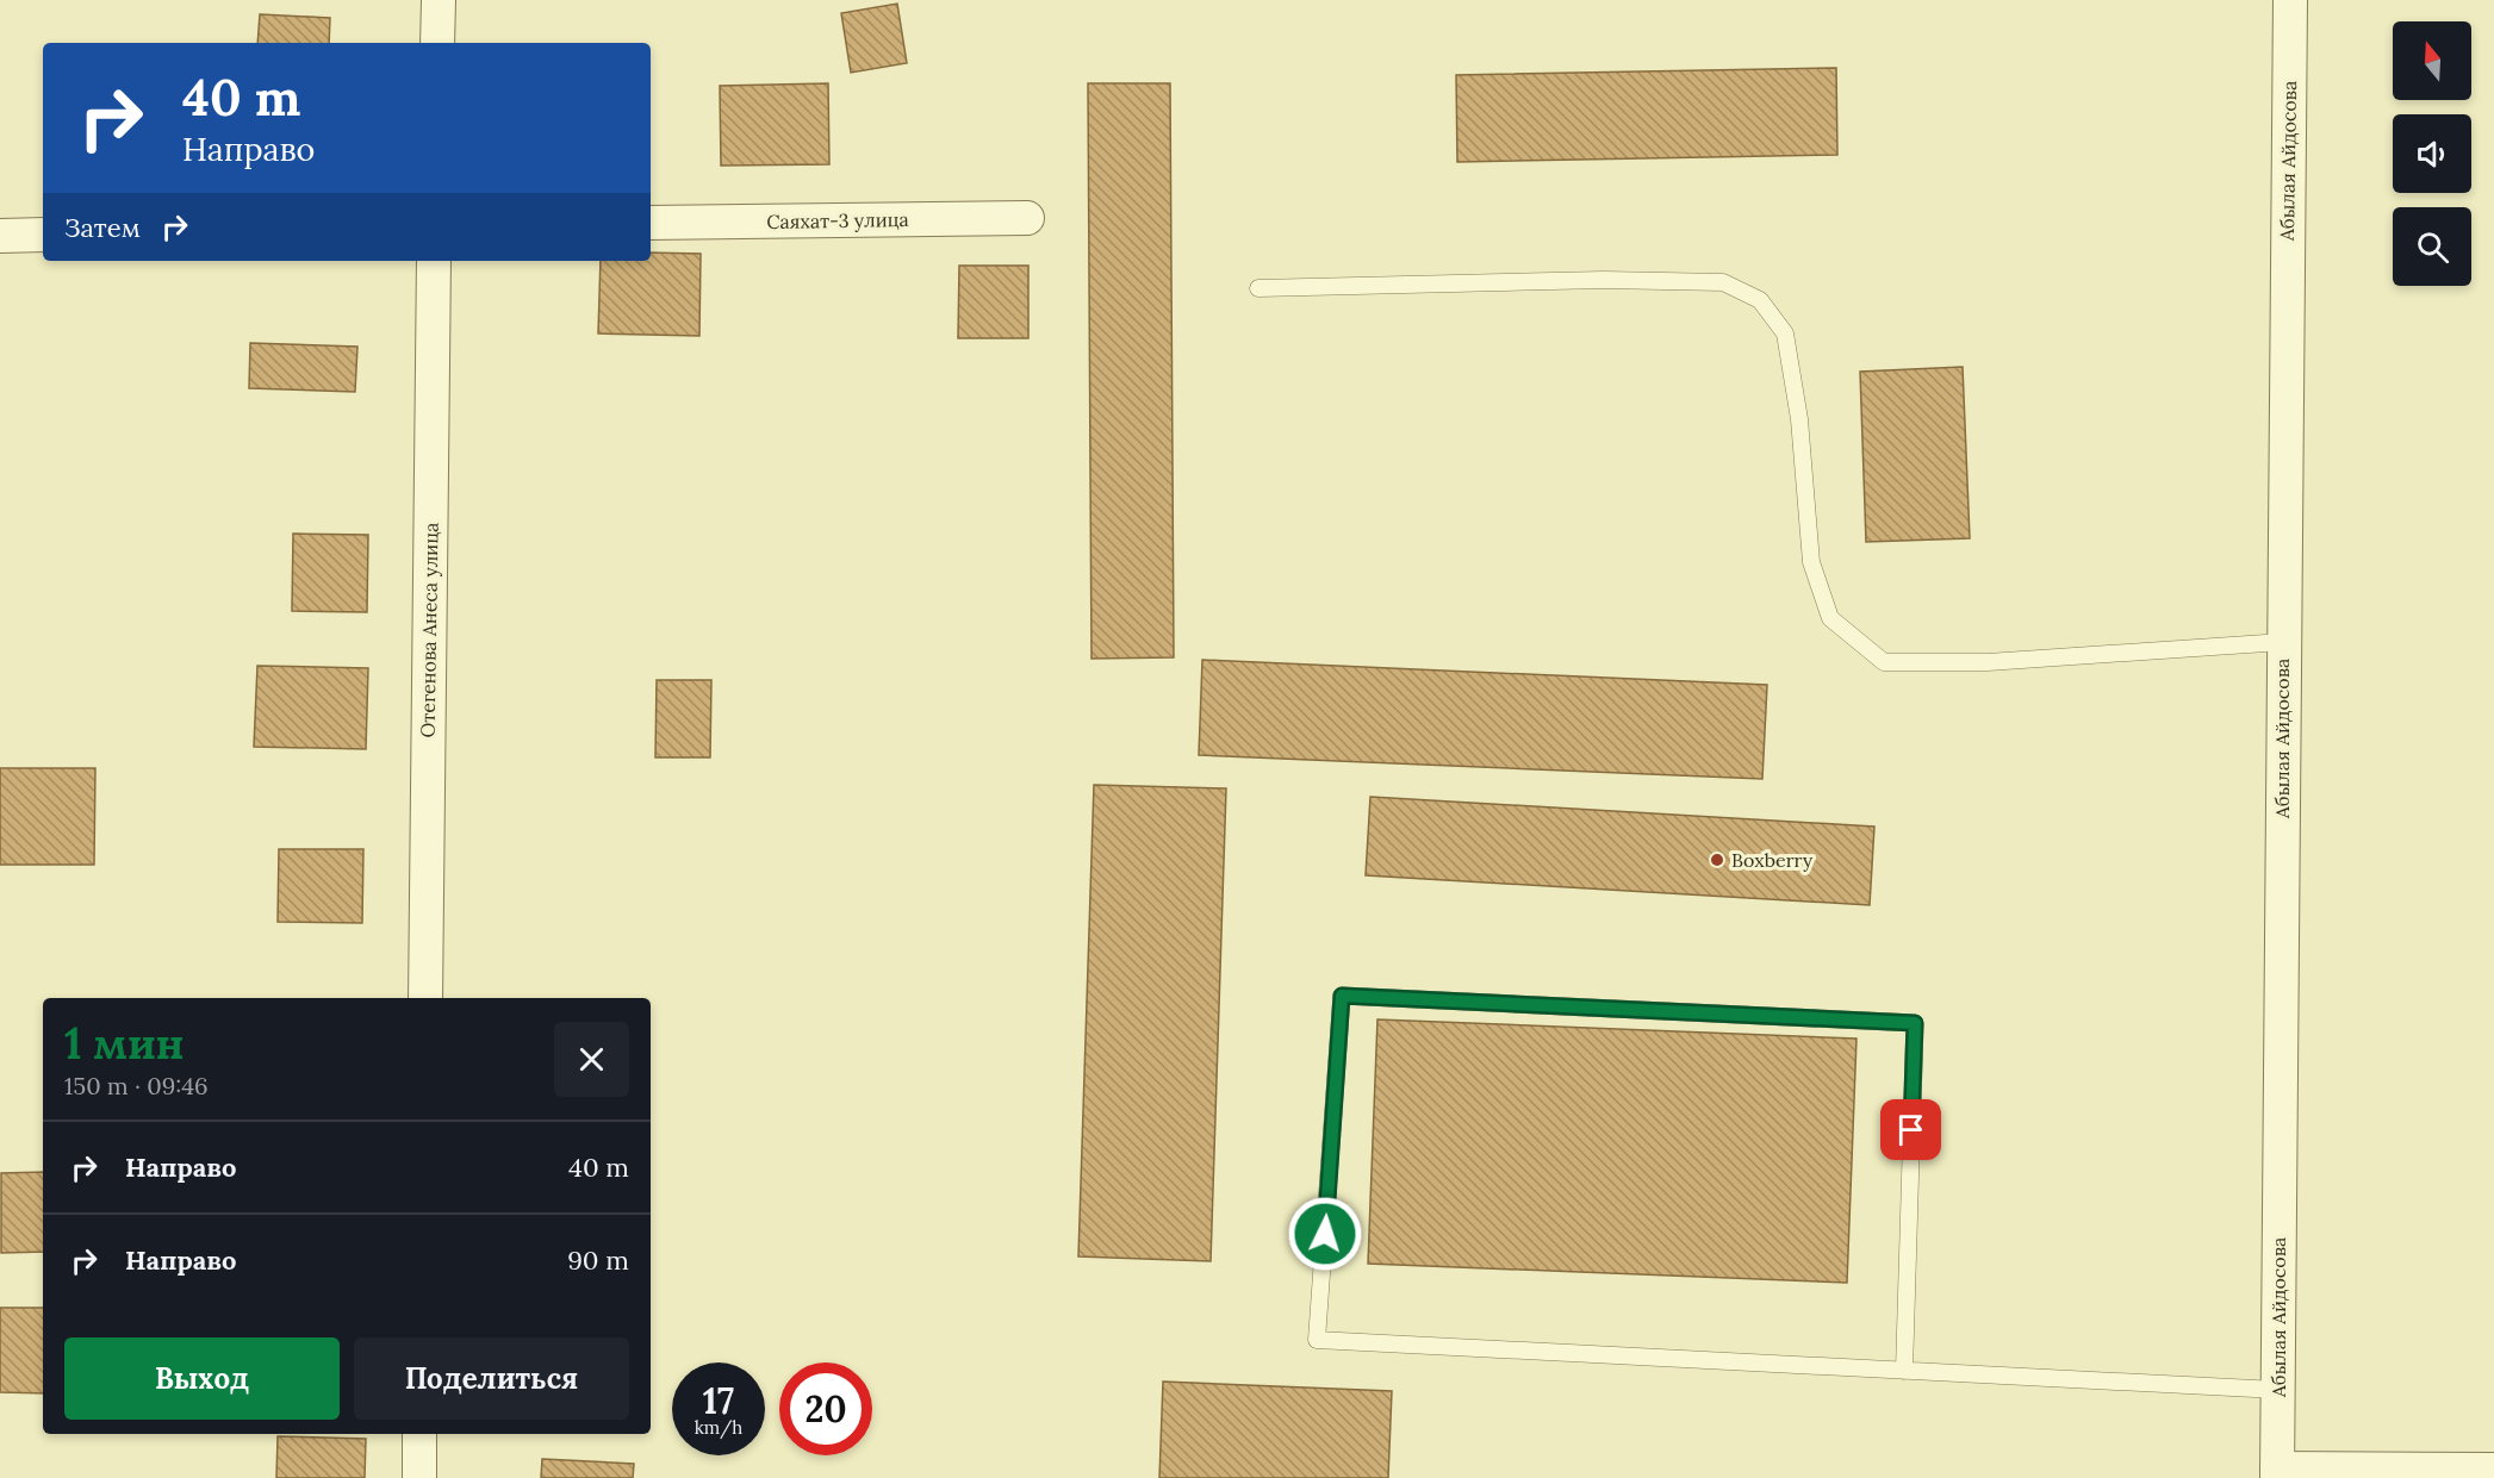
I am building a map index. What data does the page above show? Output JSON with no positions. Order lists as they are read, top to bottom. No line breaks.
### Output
{"streets":{"street":["Абылая Айдосова","Саяхат-3 улица","Отегенова Анеса улица"]},"places":["Boxberry"],"north":"top","page":{"turn":["40 m","Направо"],"then":"Затем","heading":["1 мин","150 m · 09:46"],"list":[{"name":"Направо","value":"40 m"},{"name":"Направо","value":"90 m"}],"buttons":["Выход","Поделиться"],"speed":"17 km/h","limit":"20"}}
